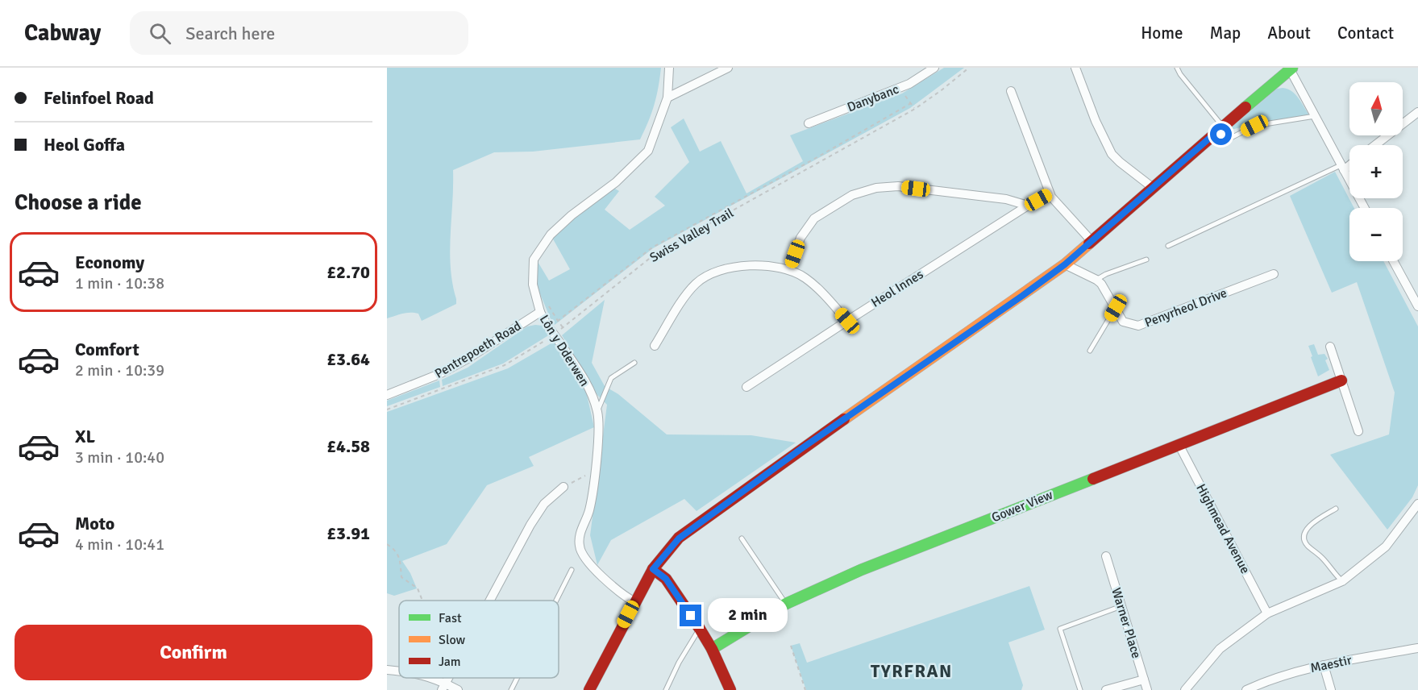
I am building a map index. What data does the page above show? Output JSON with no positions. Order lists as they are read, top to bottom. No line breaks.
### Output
{"streets":{"main road":["Gower View"],"street":["Danybanc","Heol Innes","Penyrheol Drive","Pentrepoeth Road","Lôn y Dderwen","Highmead Avenue","Warner Place","Maestir"],"path":["Swiss Valley Trail"]},"crossings":[["Swiss Valley Trail","Lôn y Dderwen"],["Pentrepoeth Road","Lôn y Dderwen"],["Gower View","Highmead Avenue"]],"districts":["TYRFRAN"],"legend":["Fast","Slow","Jam"],"north":"top","page":{"header":"Cabway","search":"Search here","nav":["Home","Map","About","Contact"],"banner":["Felinfoel Road","Heol Goffa"],"map_buttons":["+","−"],"heading":"Choose a ride","list":[{"name":"Economy","note":"1 min · 10:38","value":"£2.70"},{"name":"Comfort","note":"2 min · 10:39","value":"£3.64"},{"name":"XL","note":"3 min · 10:40","value":"£4.58"},{"name":"Moto","note":"4 min · 10:41","value":"£3.91"}],"bubble":"2 min","buttons":"Confirm"}}
